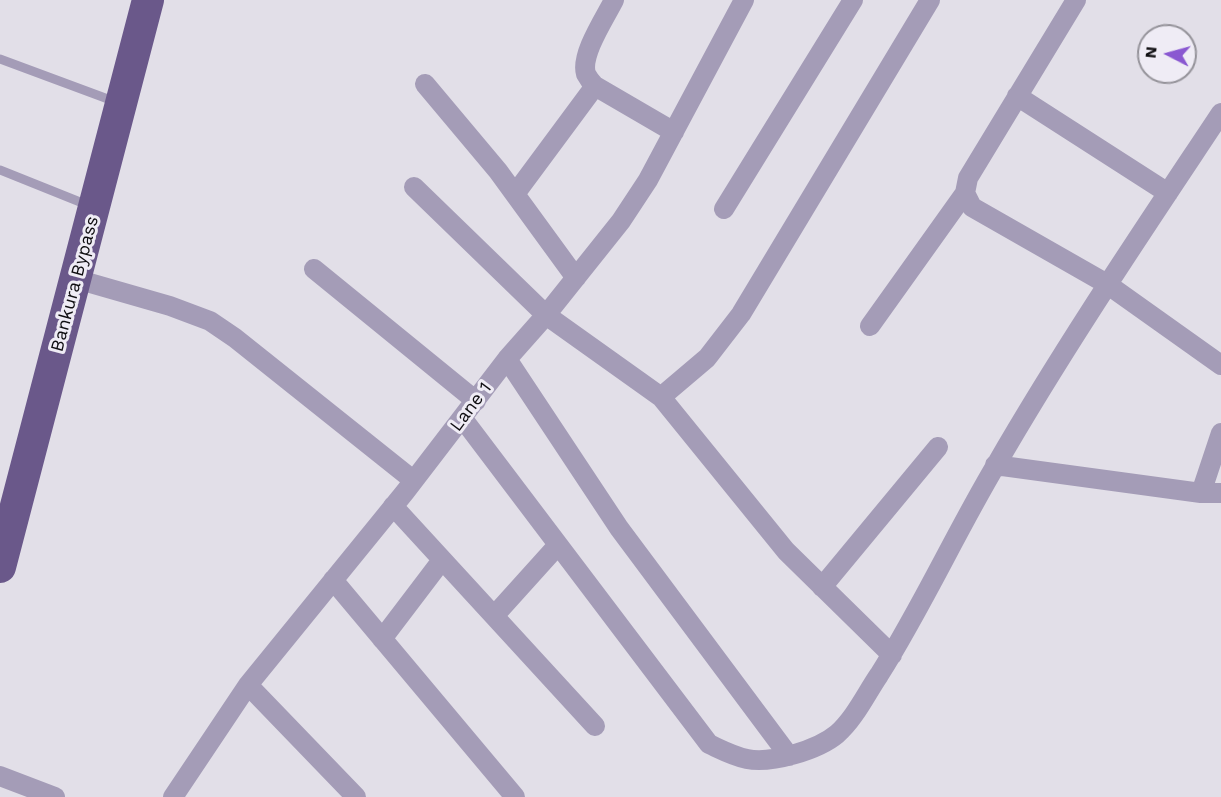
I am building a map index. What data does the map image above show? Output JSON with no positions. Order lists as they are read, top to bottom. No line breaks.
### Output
{"streets":{"highway":["Bankura Bypass"],"street":["Lane 1"]},"north":"left"}
